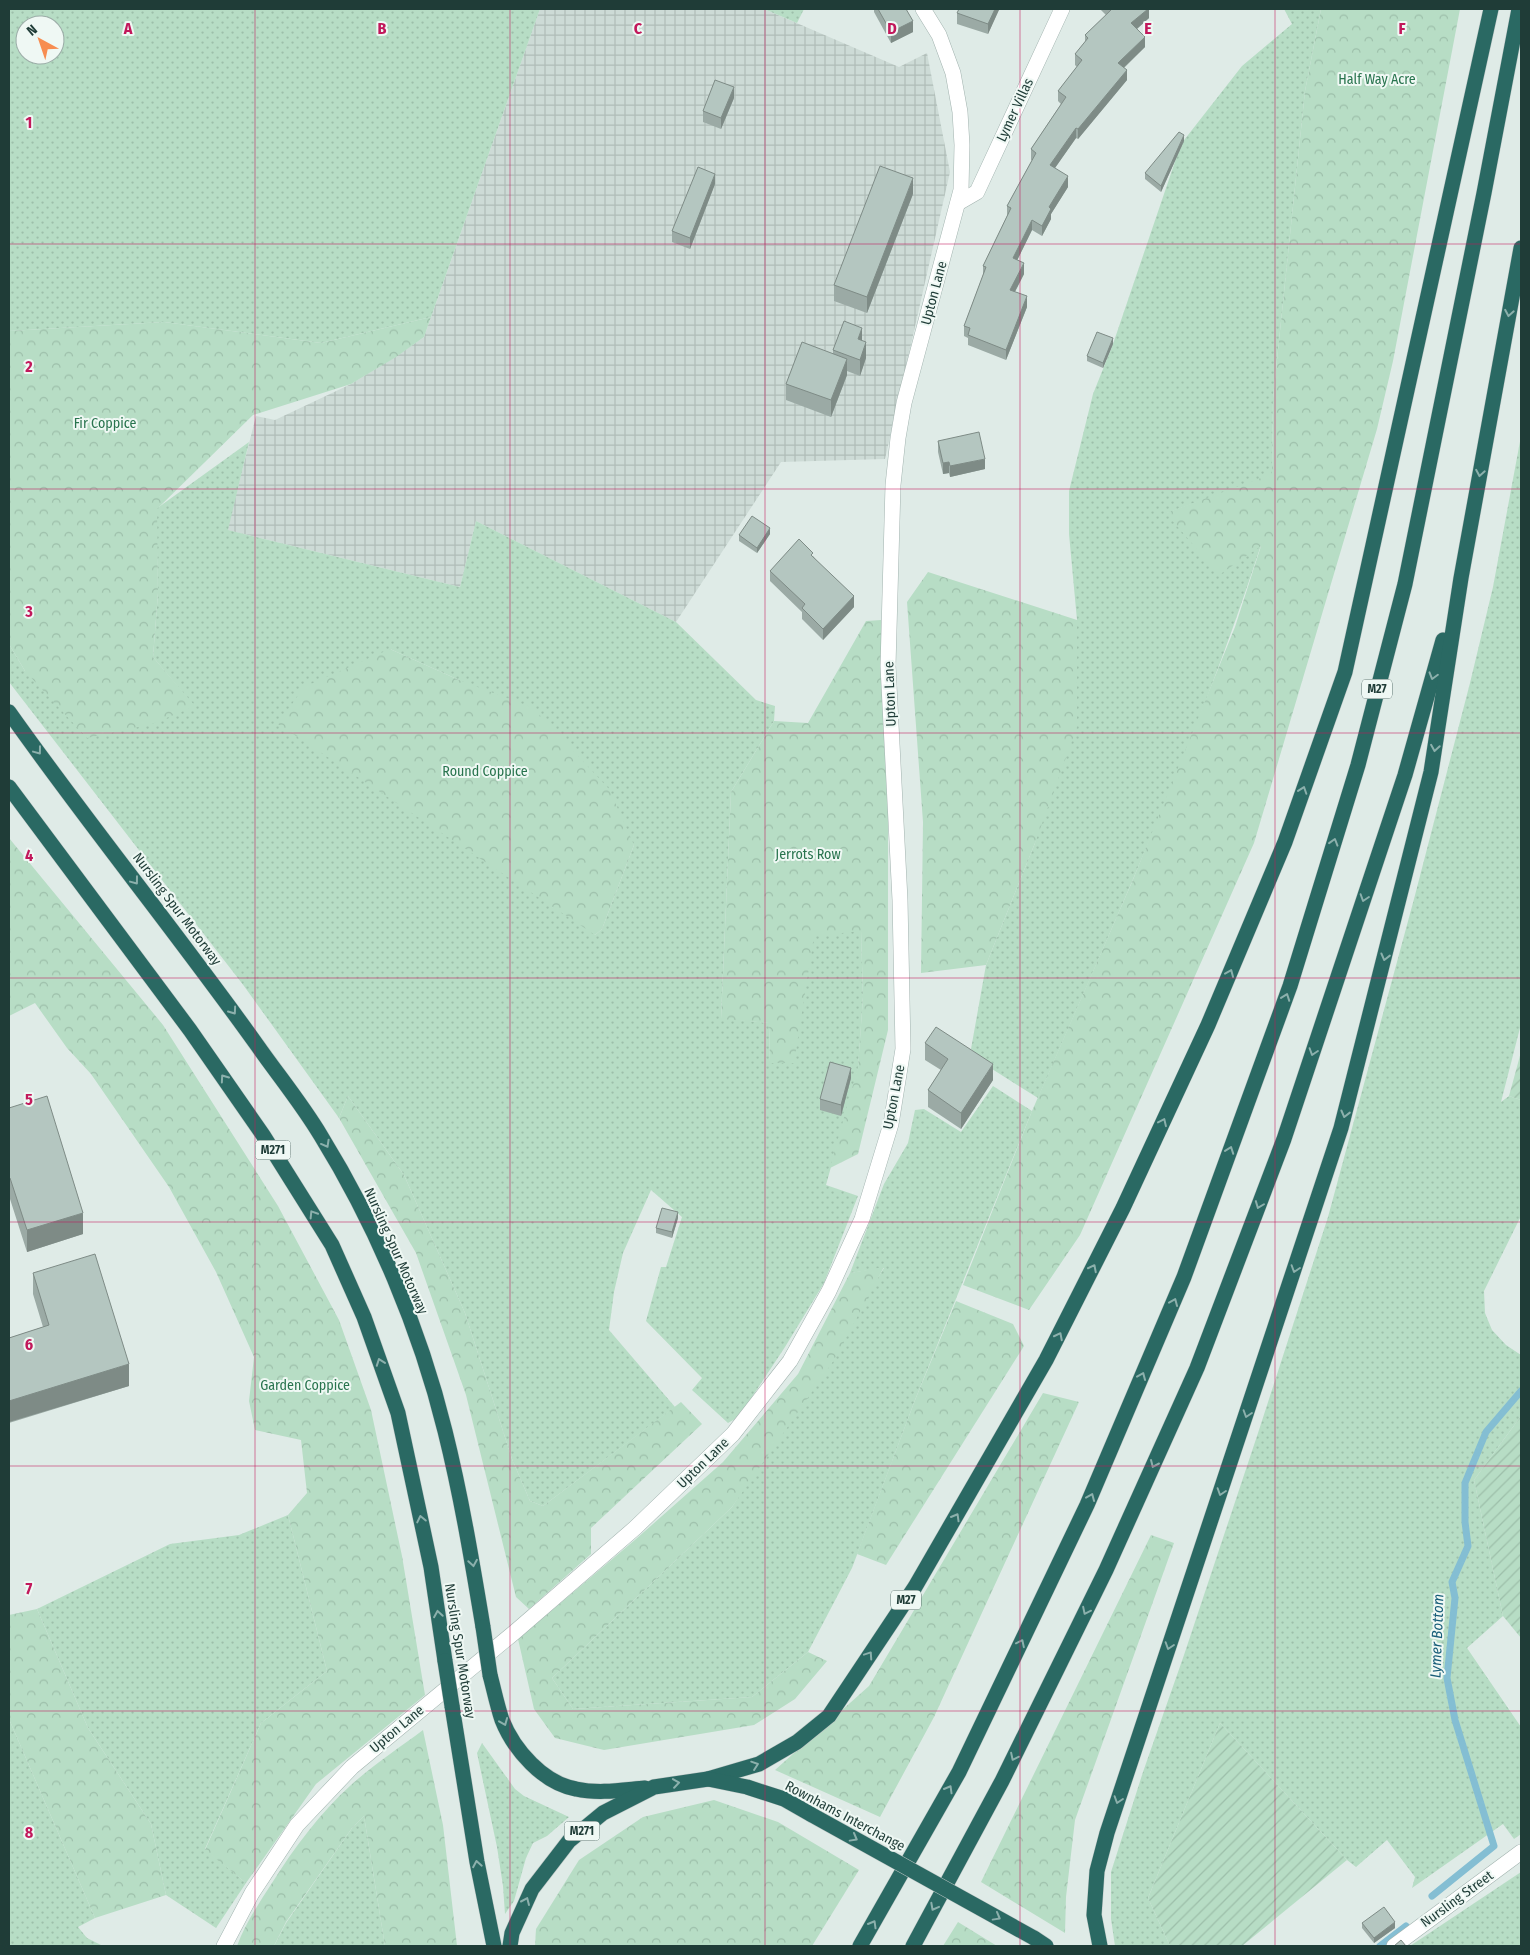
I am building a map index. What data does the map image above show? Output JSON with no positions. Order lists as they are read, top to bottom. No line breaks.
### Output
{"streets":{"highway":["M27","Nursling Spur Motorway","M271","Rownhams Interchange"],"street":["Lymer Villas","Upton Lane","Nursling Street"]},"crossings":[["Lymer Villas","Upton Lane"],["M27","Rownhams Interchange"],["Nursling Spur Motorway","Rownhams Interchange"]],"one_way":["Rownhams Interchange"],"water":["Lymer Bottom"],"parks":["Half Way Acre","Fir Coppice","Round Coppice","Jerrots Row","Garden Coppice"],"north":"top left","grid":{"columns":["A","B","C","D","E","F"],"rows":["1","2","3","4","5","6","7","8"]}}
